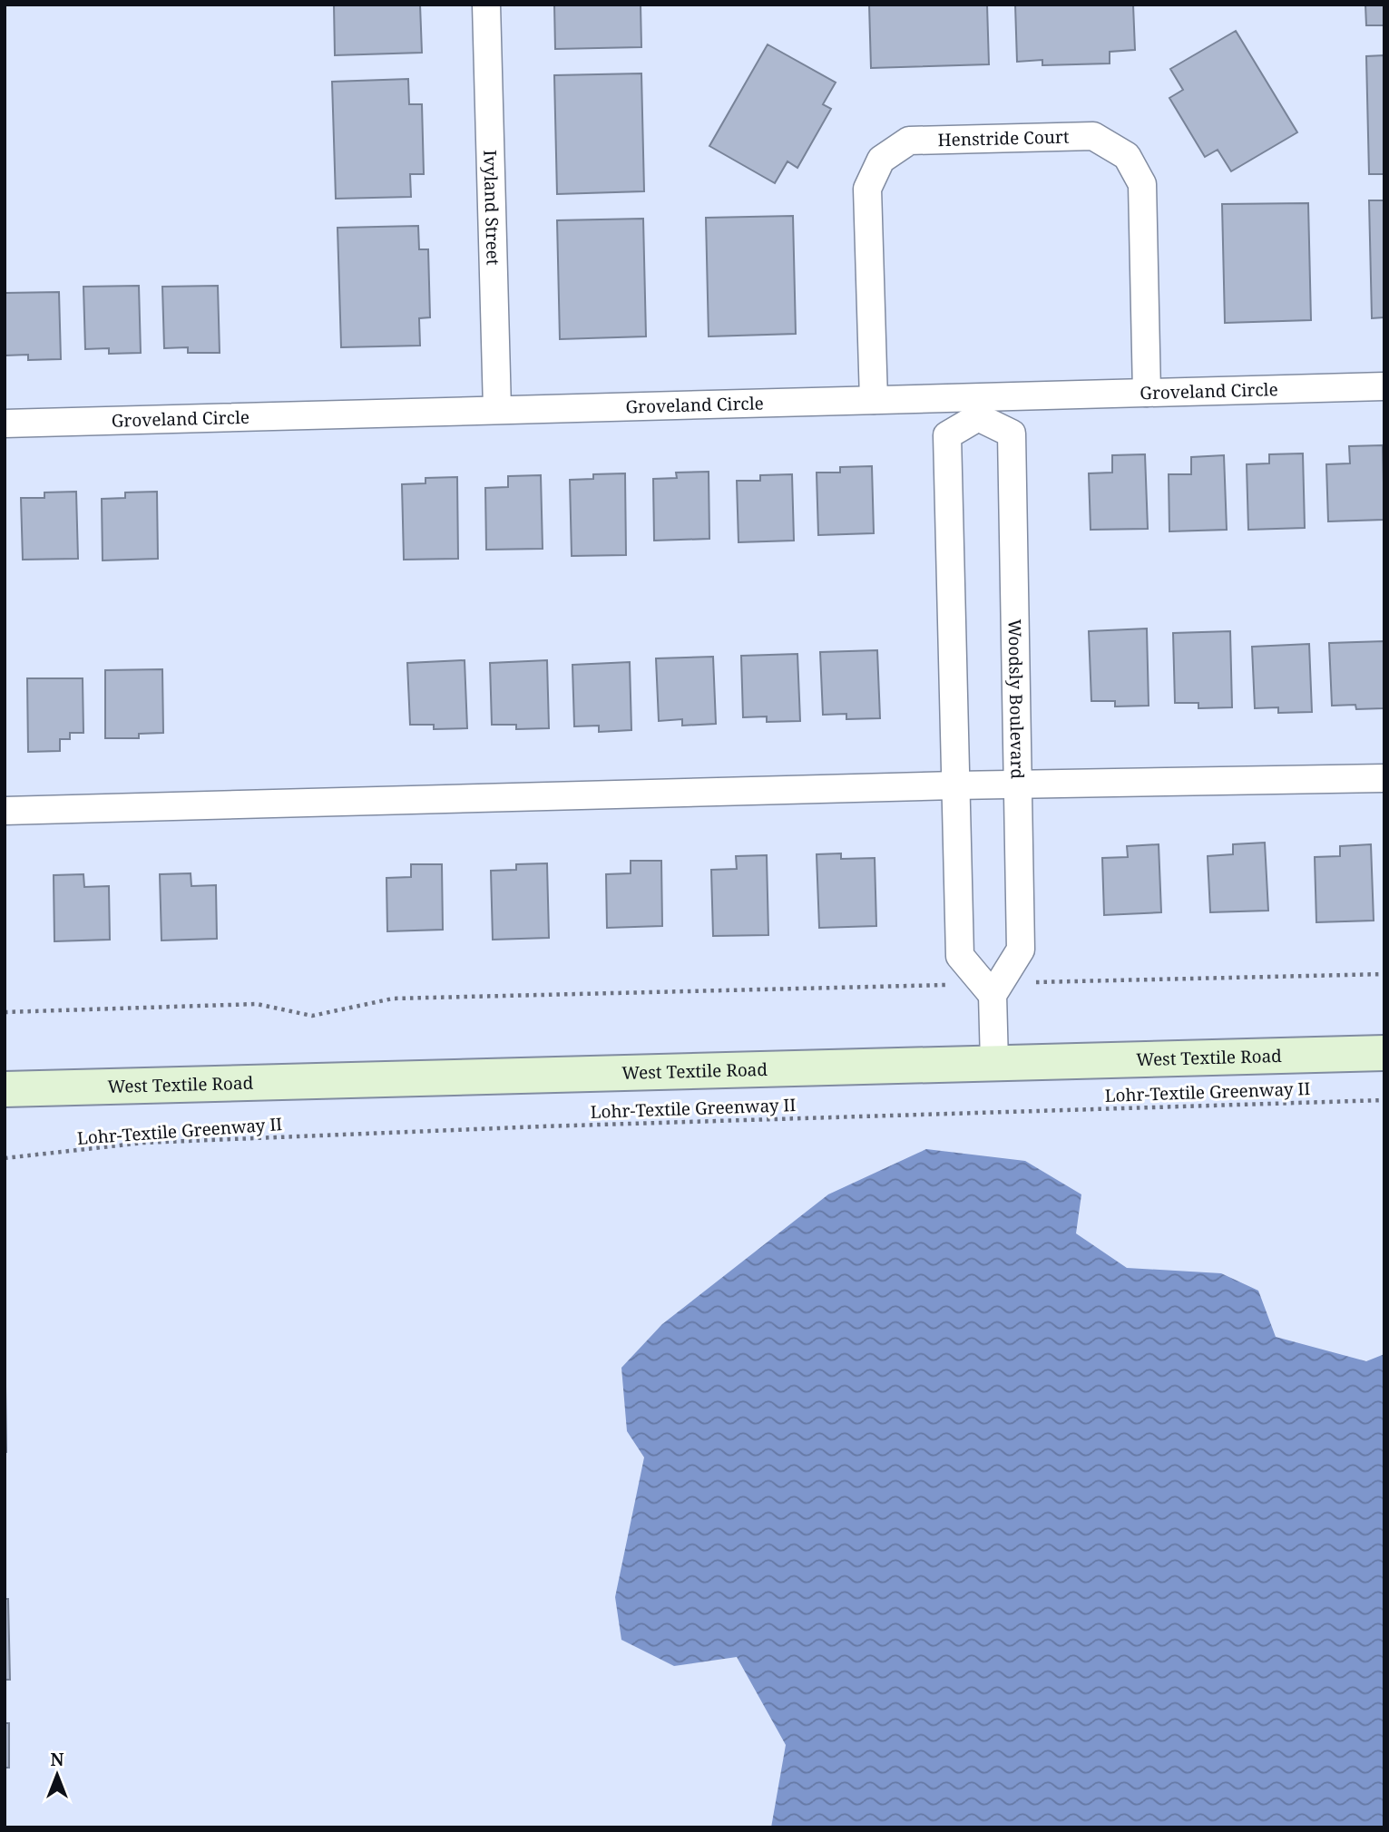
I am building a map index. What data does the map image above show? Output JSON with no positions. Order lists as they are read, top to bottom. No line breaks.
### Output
{"streets":{"main road":["West Textile Road"],"street":["Henstride Court","Ivyland Street","Groveland Circle","Woodsly Boulevard"],"path":["Lohr-Textile Greenway II"]},"crossings":[["Henstride Court","Groveland Circle"],["Ivyland Street","Groveland Circle"],["Groveland Circle","Woodsly Boulevard"]],"north":"top"}
